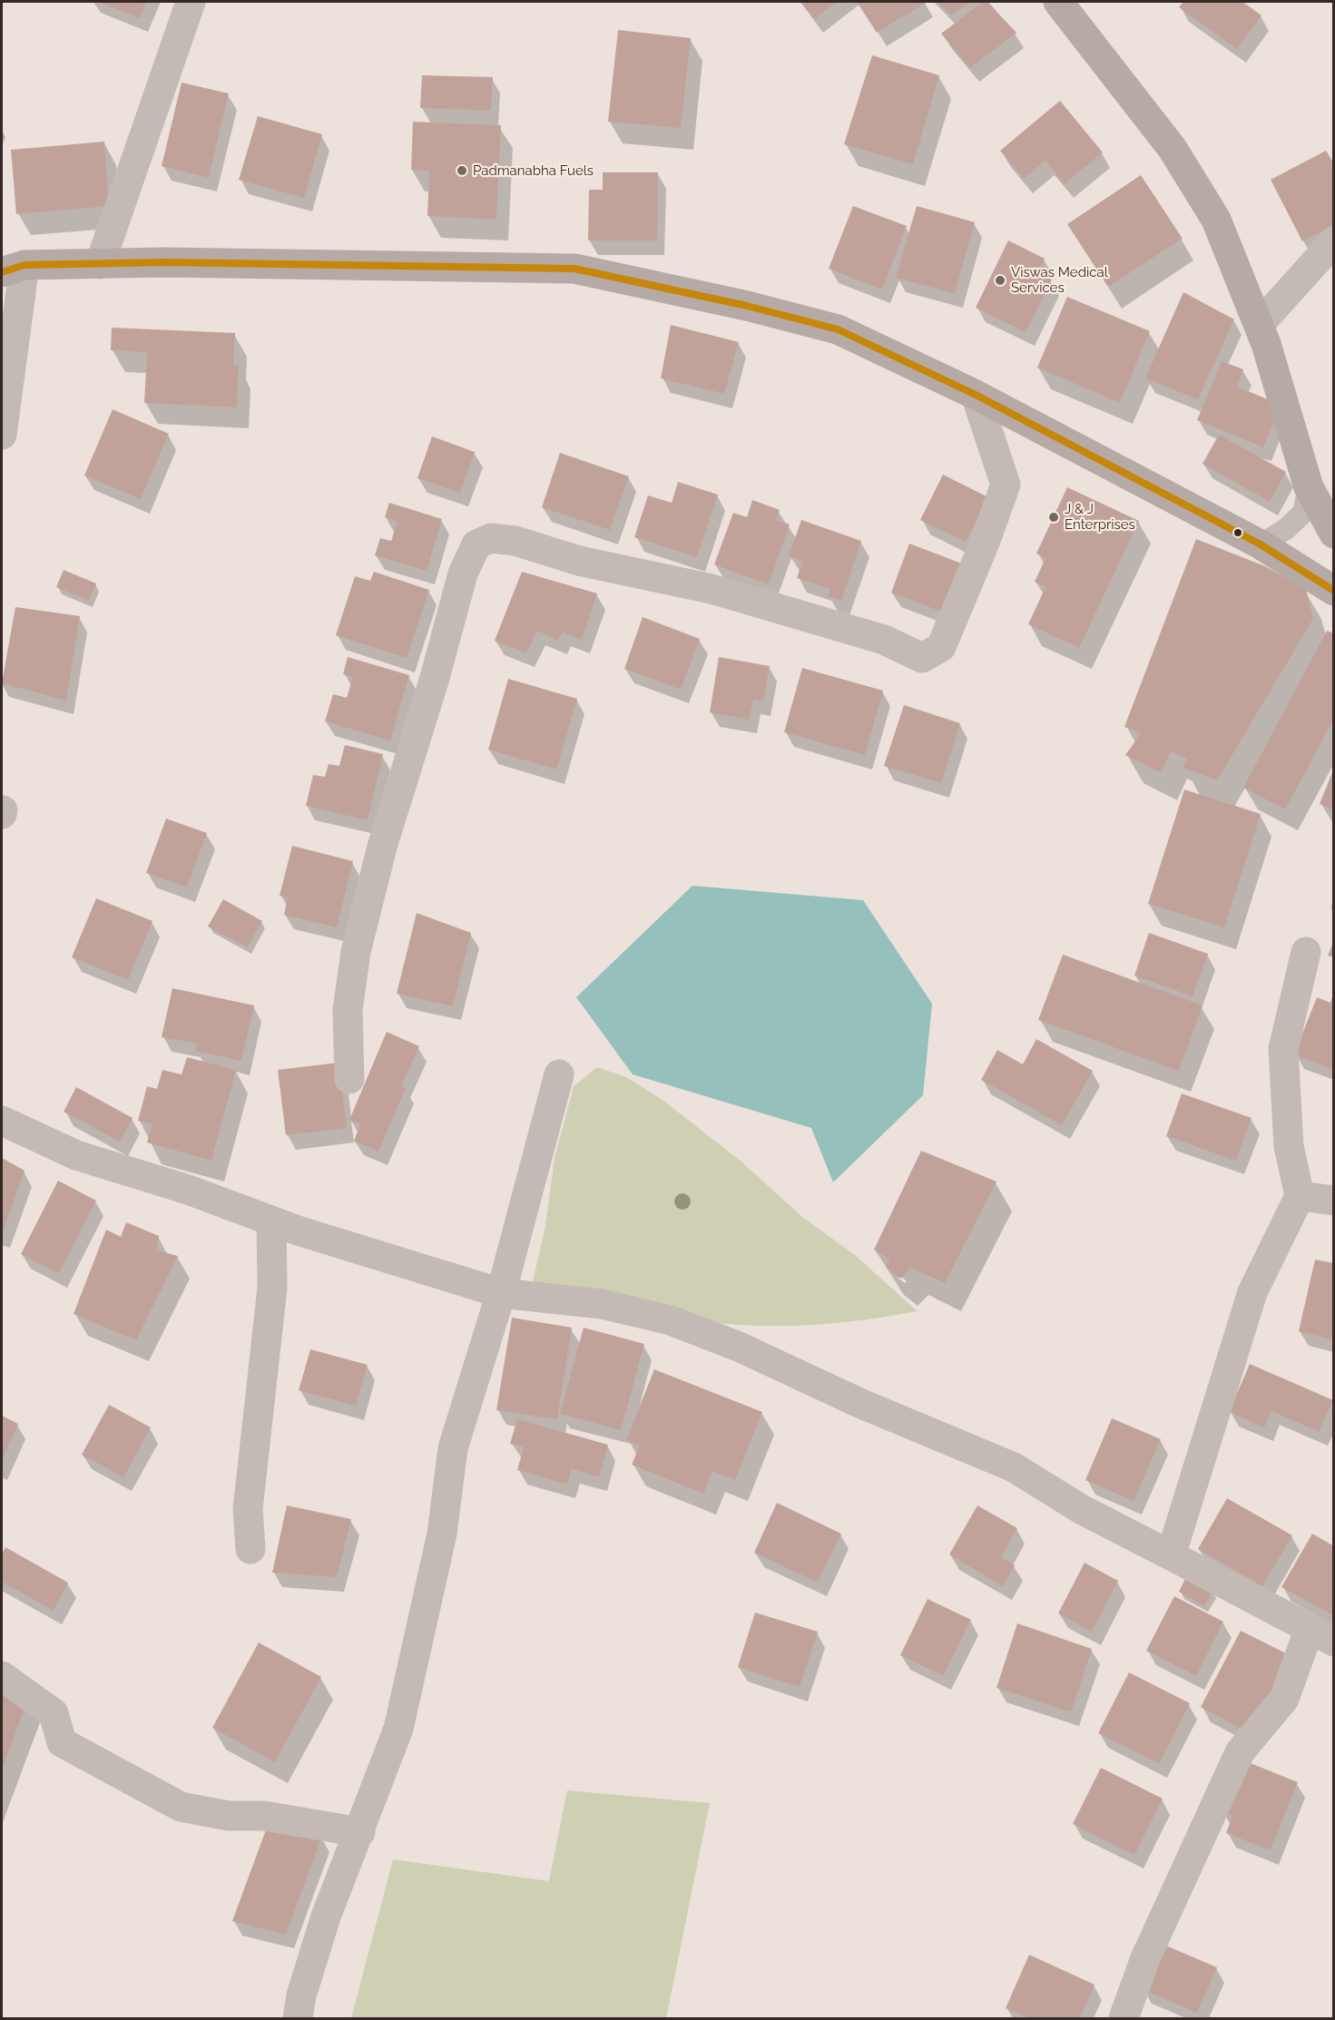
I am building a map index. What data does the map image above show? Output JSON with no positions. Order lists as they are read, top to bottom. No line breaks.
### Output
{"places":["Padmanabha Fuels","Viswas Medical Services","J & J Enterprises"]}
